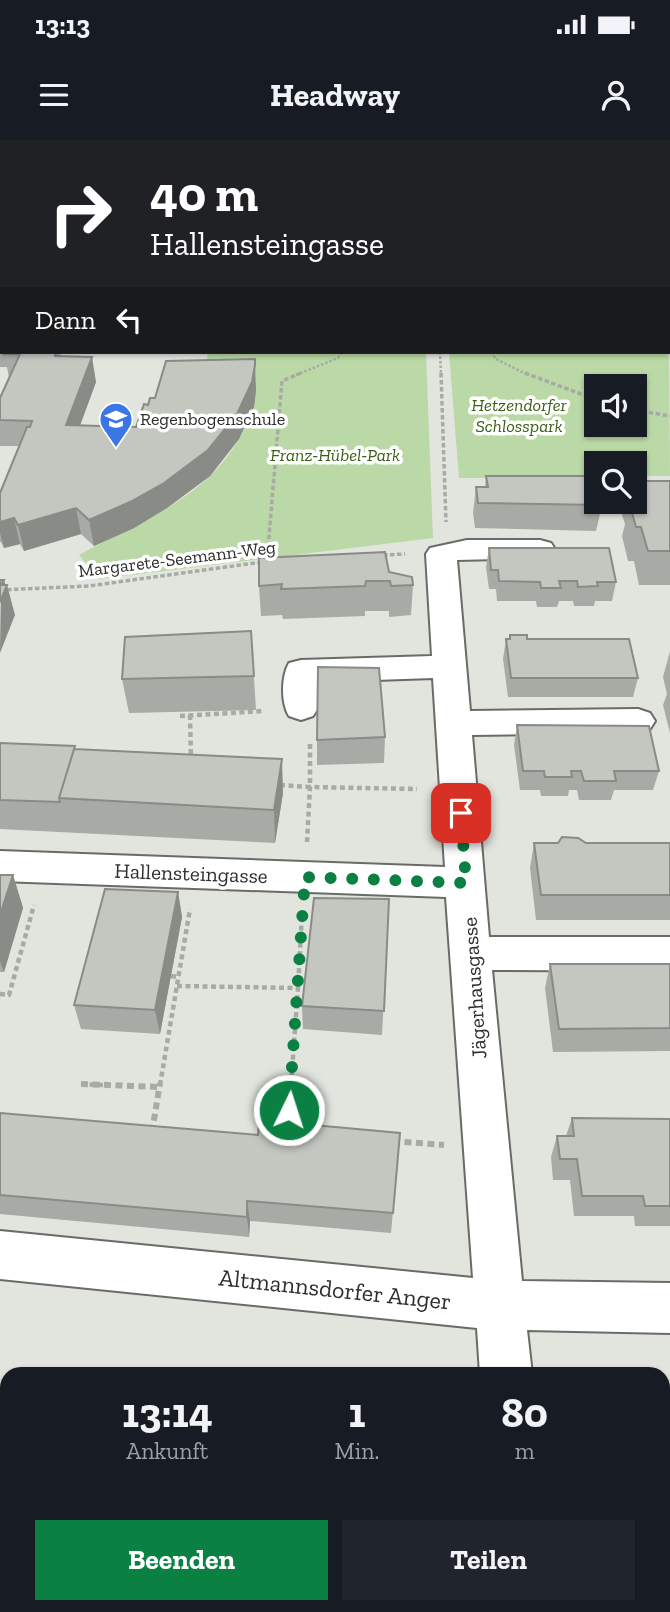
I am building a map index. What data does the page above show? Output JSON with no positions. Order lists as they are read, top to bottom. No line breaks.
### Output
{"streets":{"street":["Hallensteingasse","Jägerhausgasse","Altmannsdorfer Anger"],"path":["Margarete-Seemann-Weg"]},"crossings":[["Hallensteingasse","Jägerhausgasse"],["Jägerhausgasse","Altmannsdorfer Anger"]],"parks":["Hetzendorfer Schlosspark","Franz-Hübel-Park"],"places":{"school or university":["Regenbogenschule"]},"page":{"status":"13:13","header":"Headway","turn":["40 m","Hallensteingasse"],"then":"Dann","eta":["13:14","Ankunft","1","Min.","80","m"],"buttons":["Beenden","Teilen"]}}
